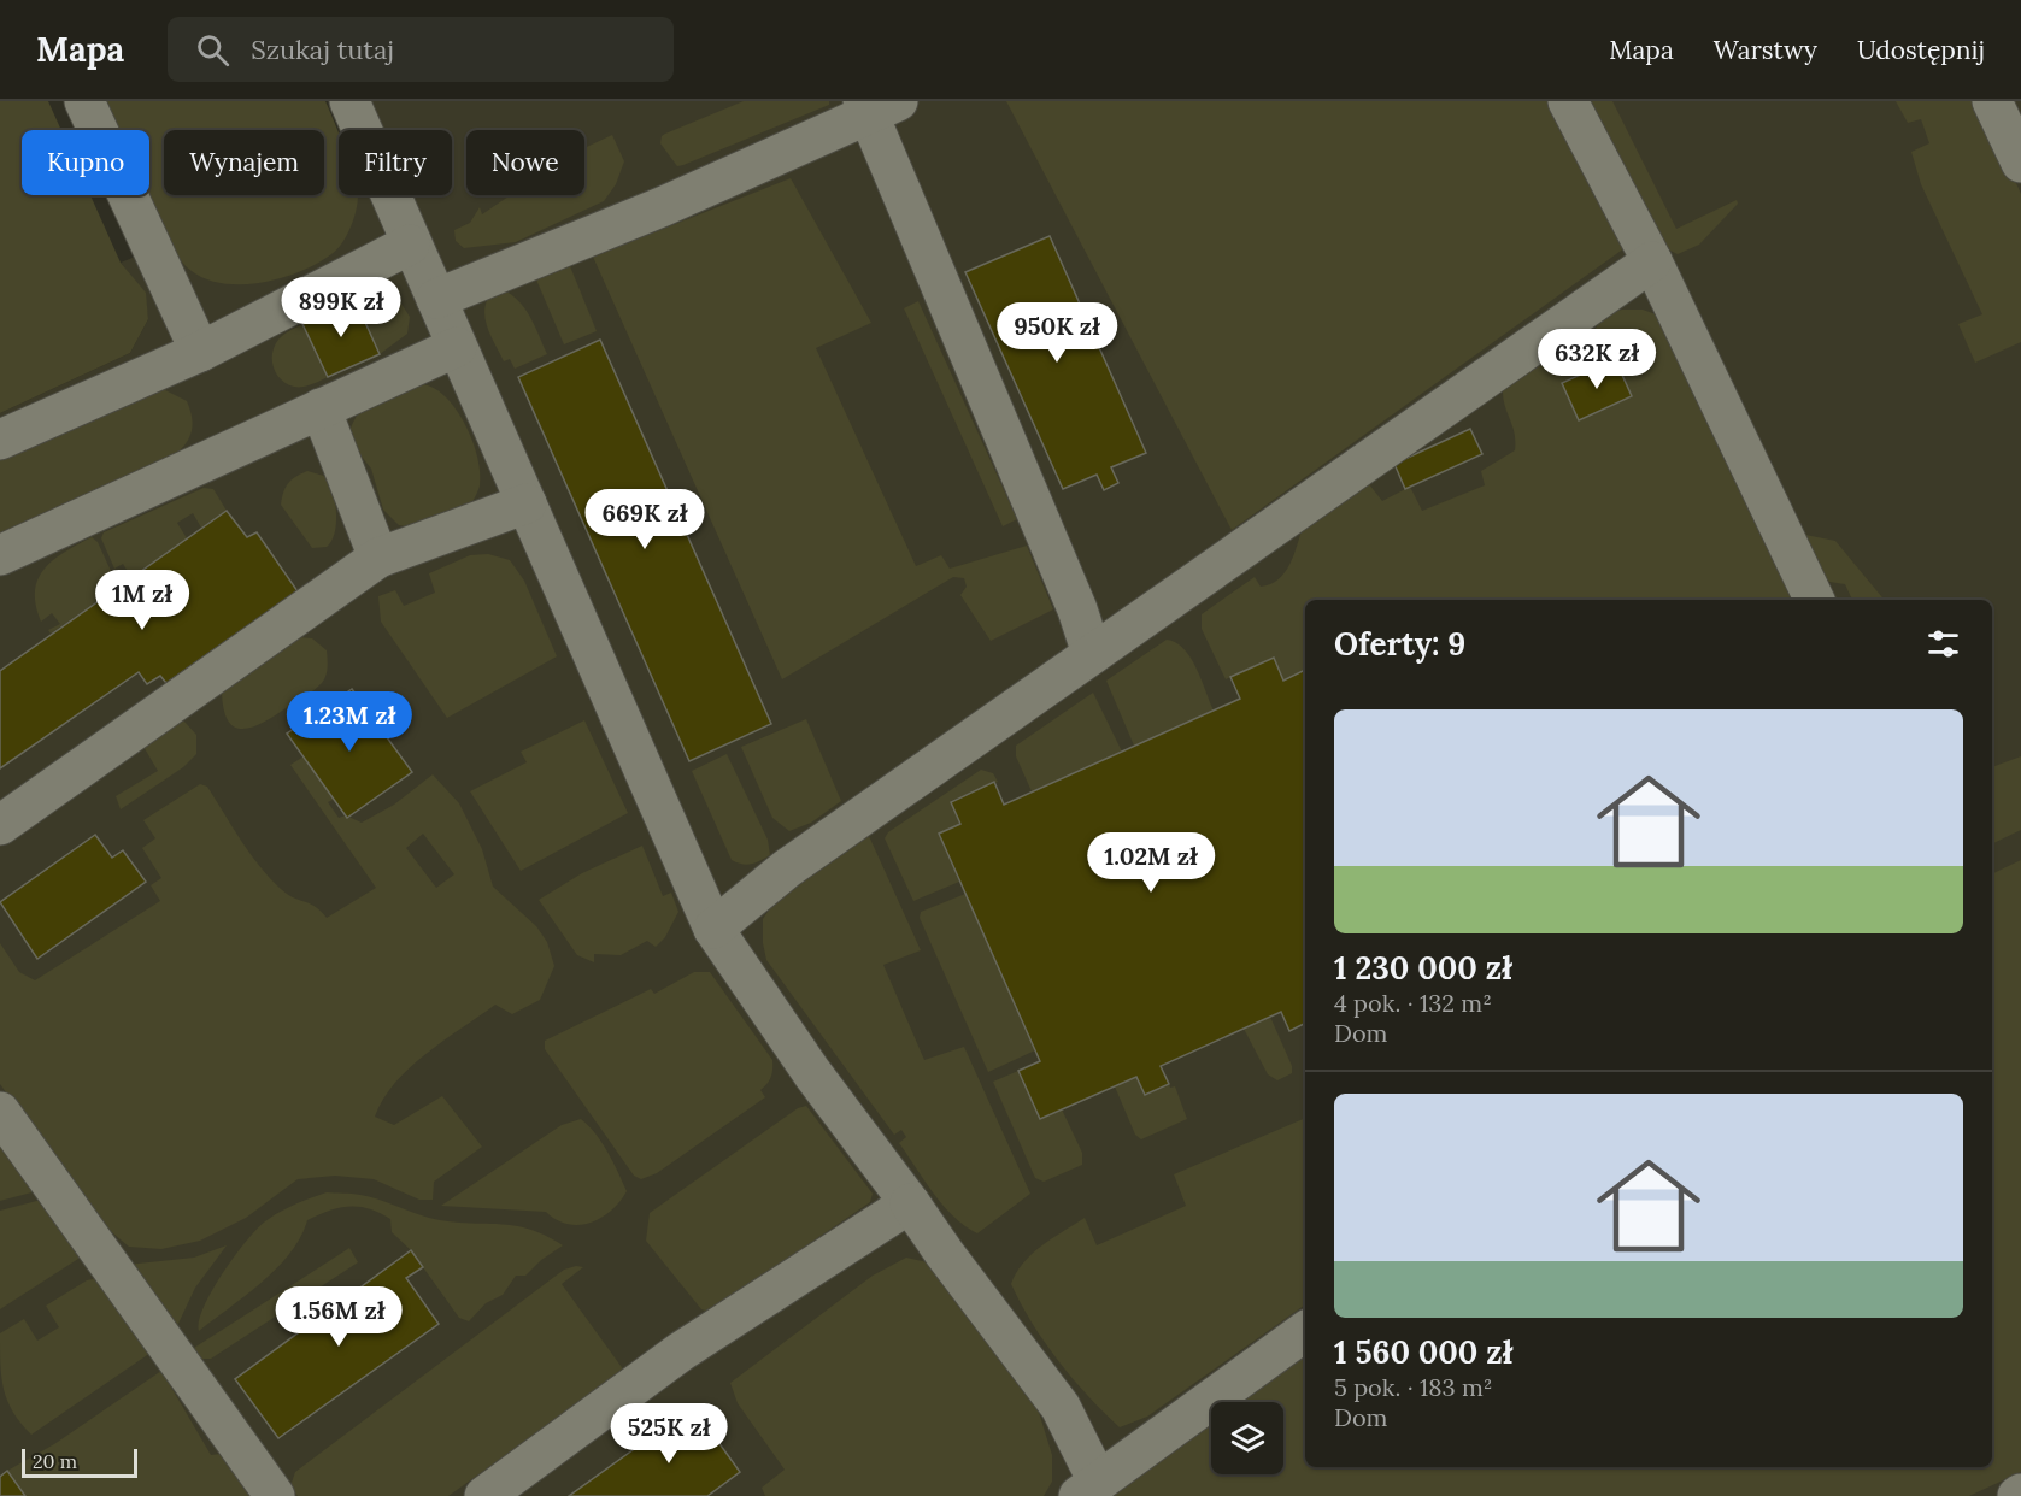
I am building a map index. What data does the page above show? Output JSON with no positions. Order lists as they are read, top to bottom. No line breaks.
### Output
{"scale_bar":"20 m","page":{"header":"Mapa","search":"Szukaj tutaj","nav":["Mapa","Warstwy","Udostępnij"],"chip":["Kupno","Wynajem","Filtry","Nowe"],"price":["899K zł","950K zł","632K zł","669K zł","1M zł","1.23M zł","1.02M zł","1.56M zł","525K zł"],"heading":"Oferty: 9","list":[{"name":"1 230 000 zł","note":"4 pok. · 132 m² · Dom"},{"name":"1 560 000 zł","note":"5 pok. · 183 m² · Dom"}],"scale":"20 m"}}
